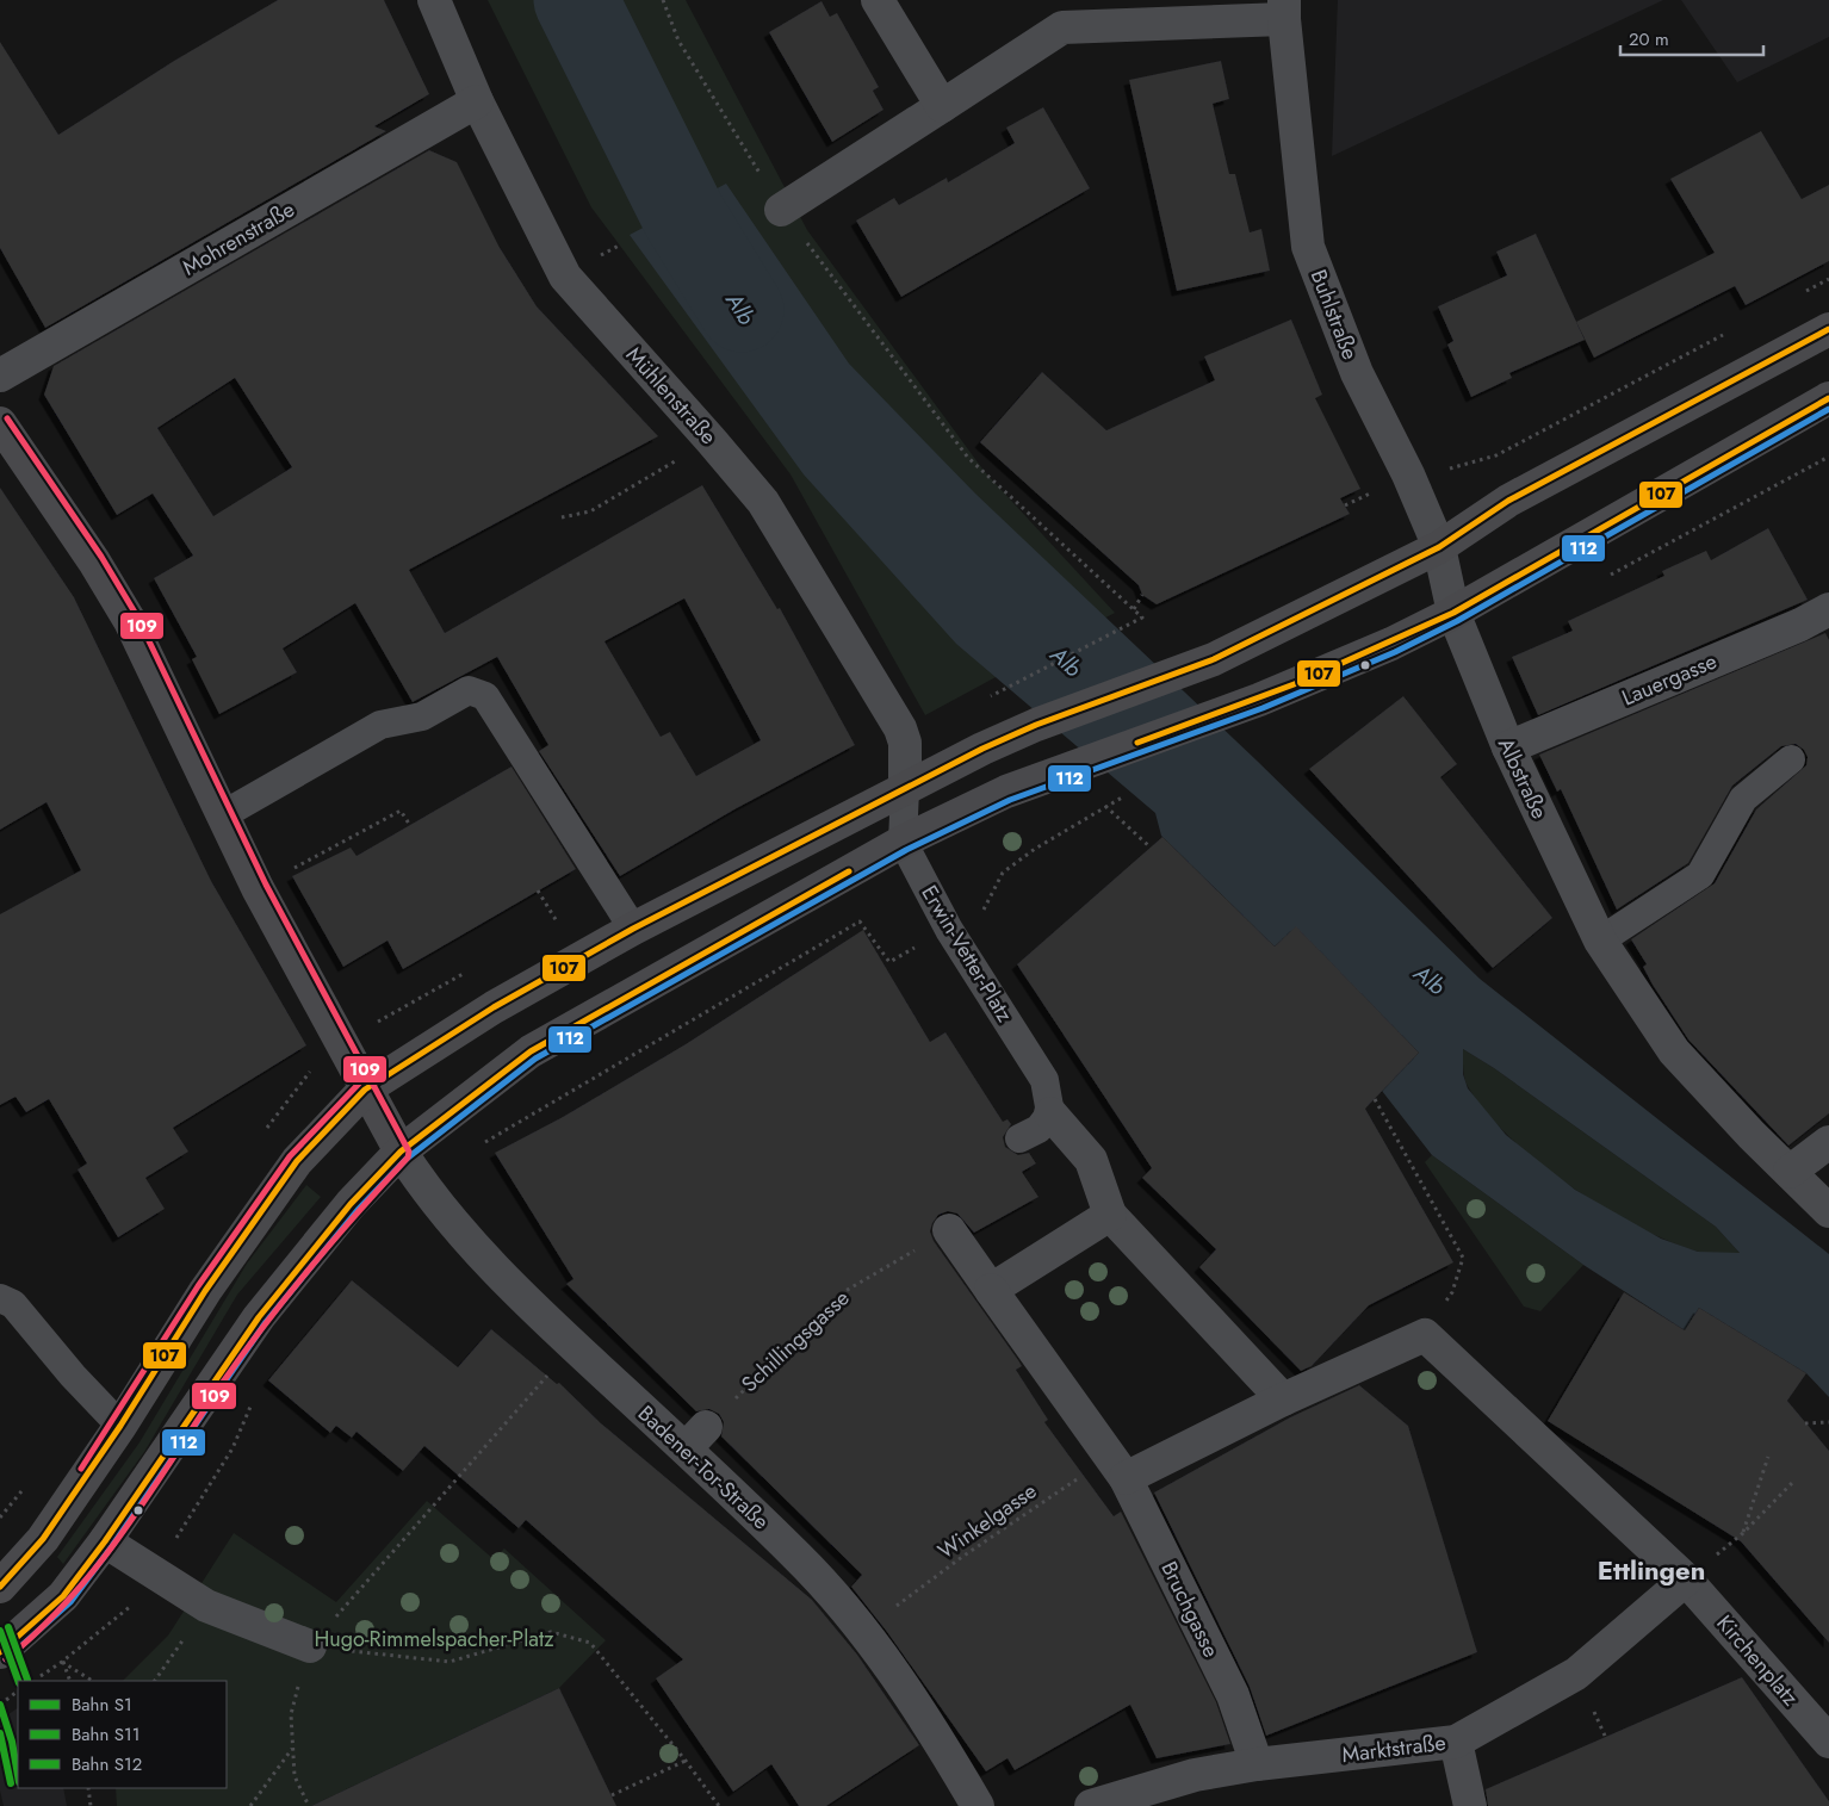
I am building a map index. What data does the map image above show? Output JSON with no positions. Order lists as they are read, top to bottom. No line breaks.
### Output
{"streets":{"street":["Mohrenstraße","Buhlstraße","Mühlenstraße","Lauergasse","Albstraße","Badener-Tor-Straße","Bruchgasse","Kirchenplatz","Marktstraße"],"lane":["Erwin-Vetter-Platz"],"path":["Schillingsgasse","Winkelgasse"]},"crossings":[["Mohrenstraße","Mühlenstraße"],["Buhlstraße","Albstraße"],["Lauergasse","Albstraße"],["Schillingsgasse","Badener-Tor-Straße"],["Winkelgasse","Bruchgasse"],["Bruchgasse","Marktstraße"],["Kirchenplatz","Marktstraße"]],"districts":["Ettlingen"],"water":["Alb"],"parks":["Hugo-Rimmelspacher-Platz"],"lines":["transit line 107","transit line 112","transit line 109","rail line S12","rail line S1","rail line S11"],"legend":["Bahn S1","Bahn S11","Bahn S12"],"scale_bar":"20 m"}
